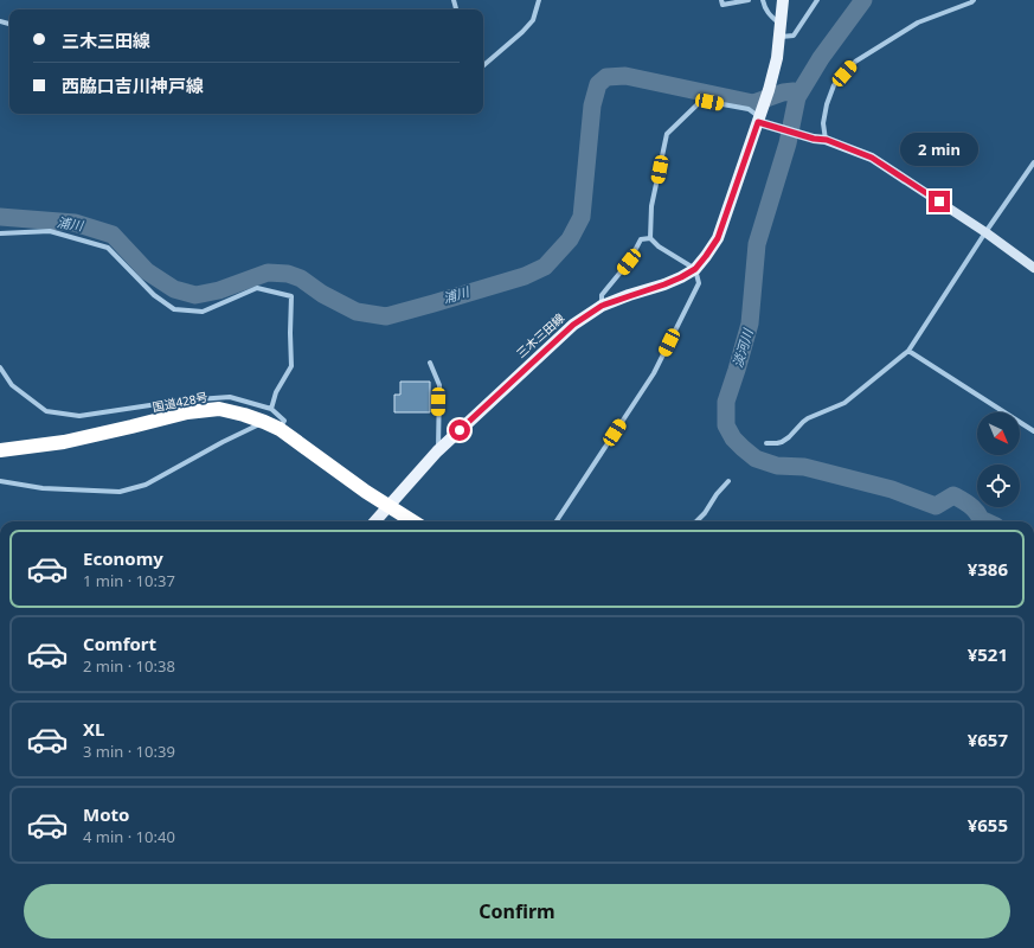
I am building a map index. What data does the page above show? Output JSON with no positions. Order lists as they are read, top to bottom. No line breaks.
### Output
{"streets":{"highway":["国道428号"],"main road":["三木三田線"]},"crossings":[["三木三田線","国道428号"]],"water":["浦川","淡河川"],"north":"bottom right","page":{"banner":["三木三田線","西脇口吉川神戸線"],"bubble":"2 min","list":[{"name":"Economy","note":"1 min · 10:37","value":"¥386"},{"name":"Comfort","note":"2 min · 10:38","value":"¥521"},{"name":"XL","note":"3 min · 10:39","value":"¥657"},{"name":"Moto","note":"4 min · 10:40","value":"¥655"}],"buttons":"Confirm"}}
